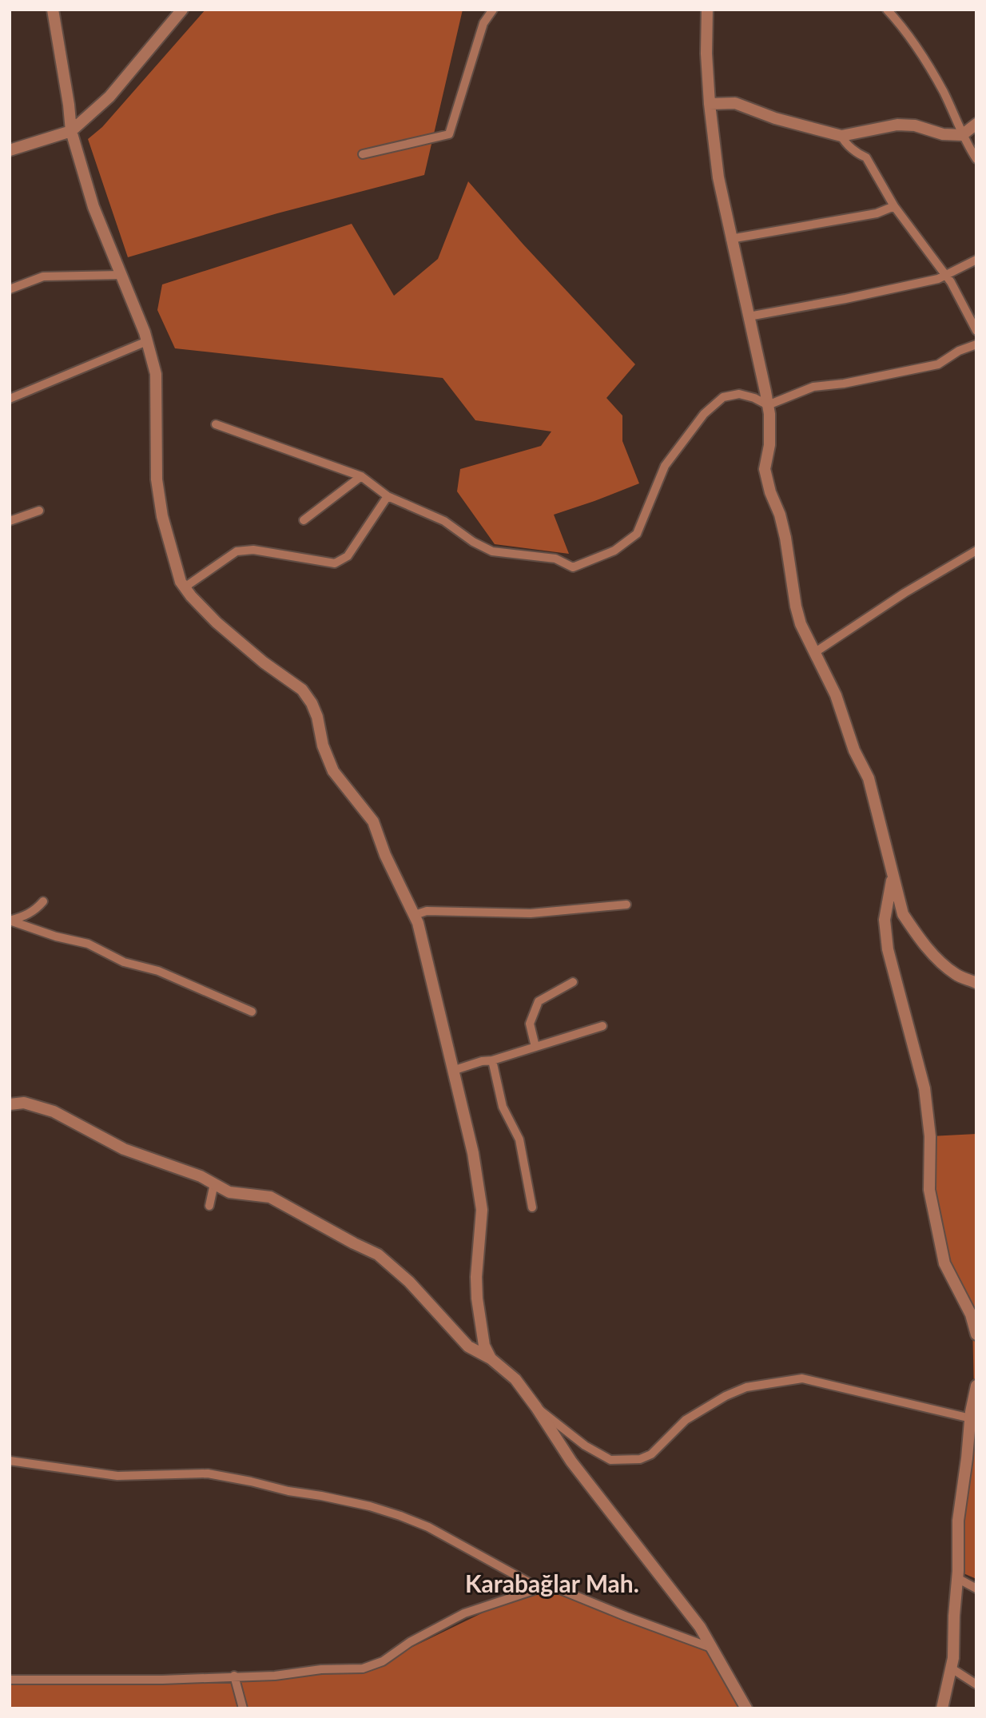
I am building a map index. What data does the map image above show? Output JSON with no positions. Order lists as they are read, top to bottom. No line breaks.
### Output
{"districts":["Karabağlar Mah."]}
